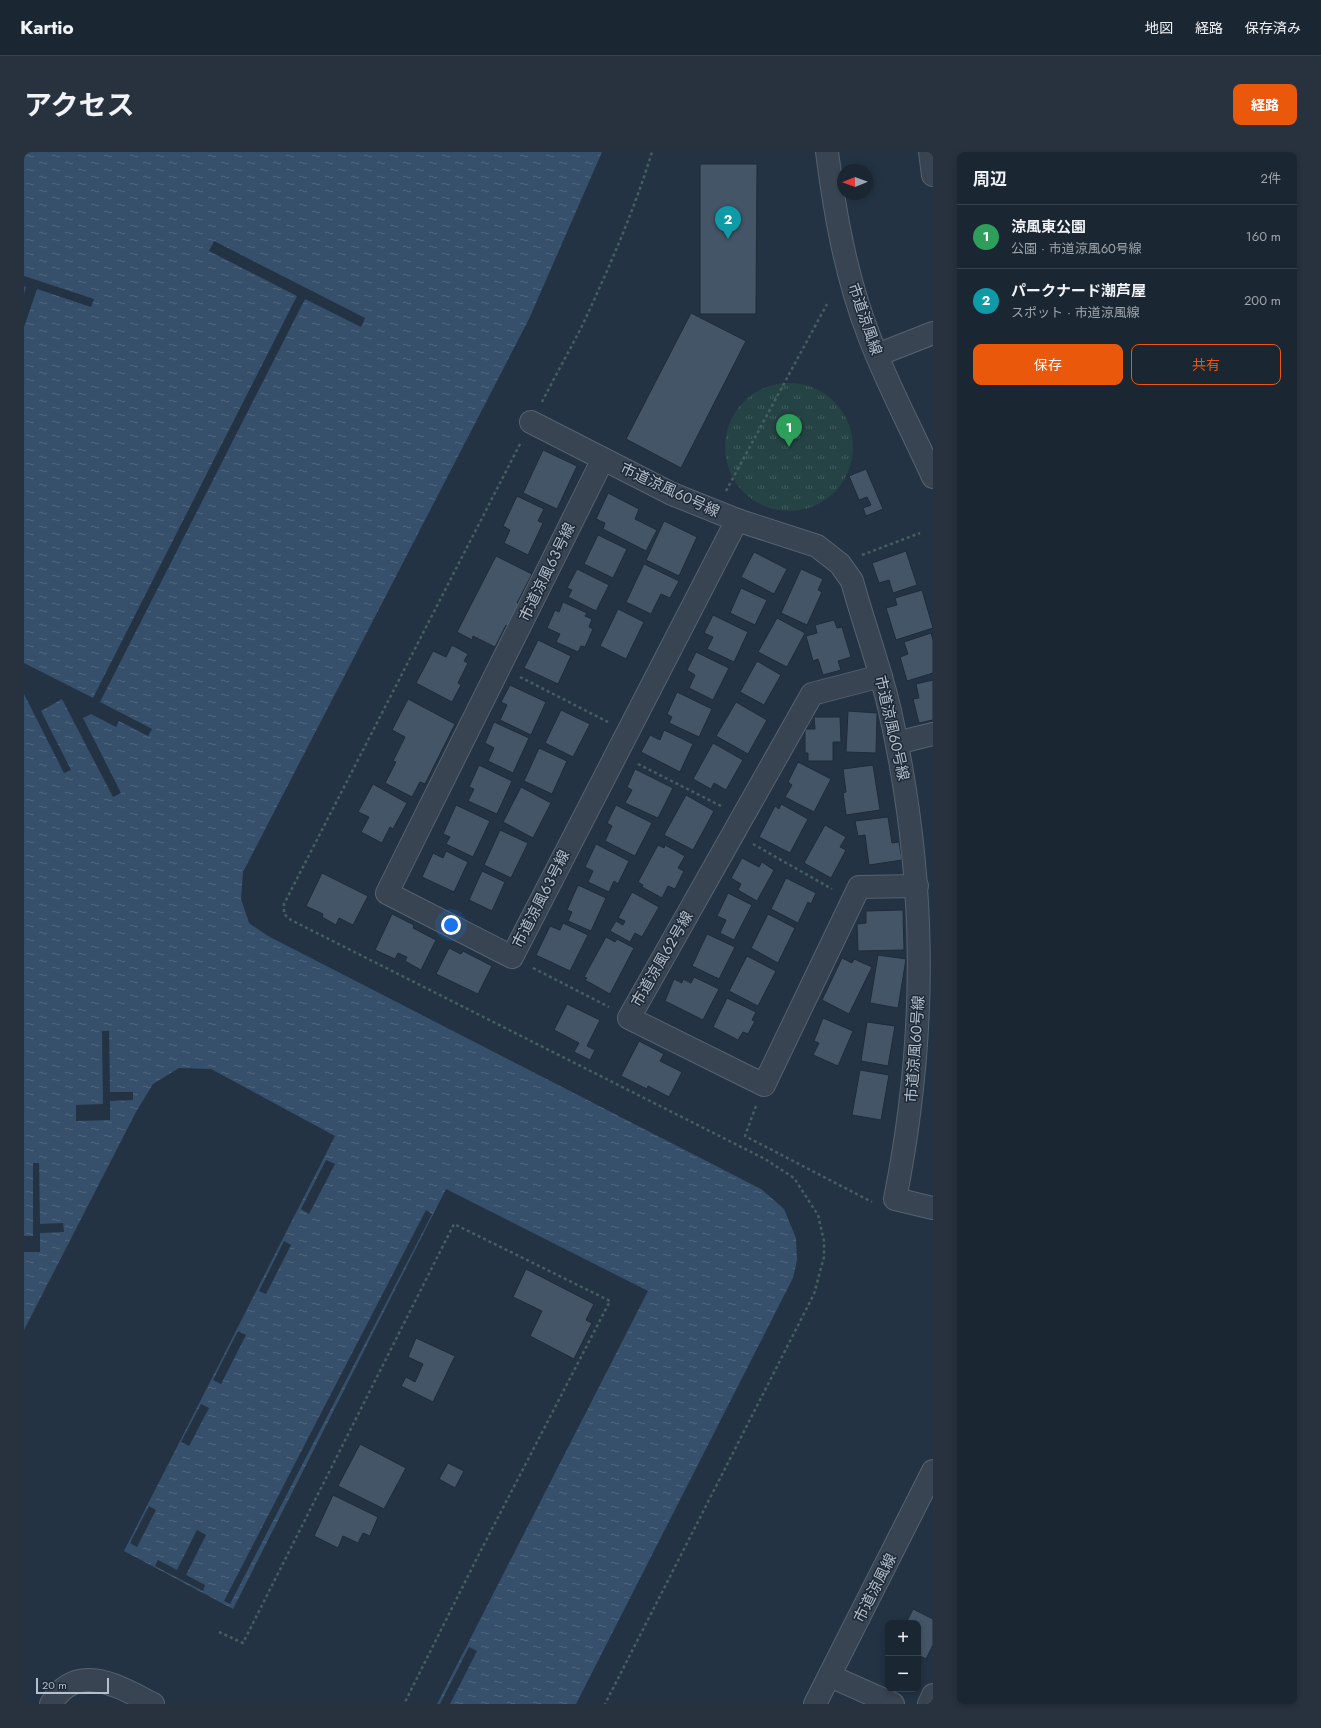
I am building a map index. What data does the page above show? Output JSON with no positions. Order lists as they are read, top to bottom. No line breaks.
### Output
{"streets":{"street":["市道涼風線","市道涼風６０号線","市道涼風６３号線","市道涼風６２号線"]},"crossings":[["市道涼風６０号線","市道涼風６３号線"],["市道涼風６０号線","市道涼風６２号線"]],"scale_bar":"20 m","north":"left","page":{"header":"Kartio","nav":["地図","経路","保存済み"],"title":"アクセス","buttons":["経路",["保存","共有"]],"heading":["周辺","2件"],"list":[{"mark":"1","name":"涼風東公園","note":"公園 · 市道涼風６０号線","value":"160 m"},{"mark":"2","name":"パークナード潮芦屋","note":"スポット · 市道涼風線","value":"200 m"}],"pins":["2","1"],"map_buttons":["+","−"],"scale":"20 m"}}
